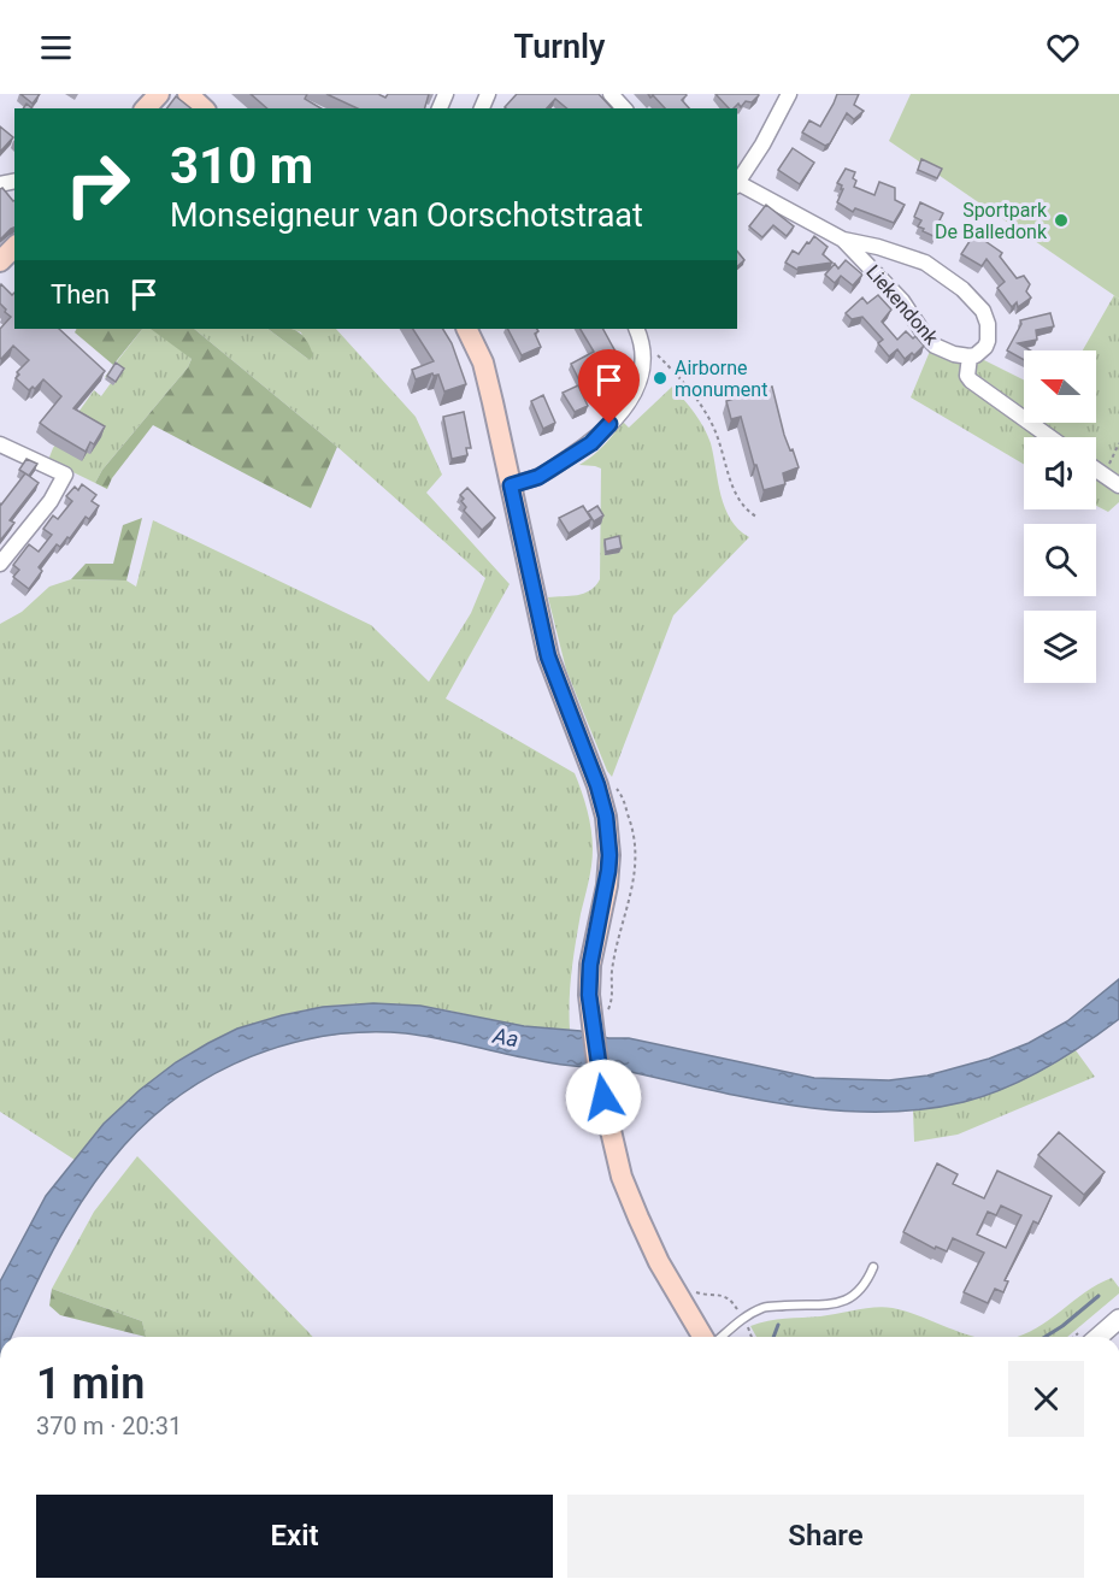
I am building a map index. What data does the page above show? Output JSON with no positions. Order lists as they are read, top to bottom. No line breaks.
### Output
{"streets":{"street":["Liekendonk"]},"water":["Aa"],"places":["Sportpark De Balledonk","Airborne monument"],"north":"left","page":{"header":"Turnly","turn":["310 m","Monseigneur van Oorschotstraat"],"then":"Then","heading":["1 min","370 m · 20:31"],"buttons":["Exit","Share"]}}
